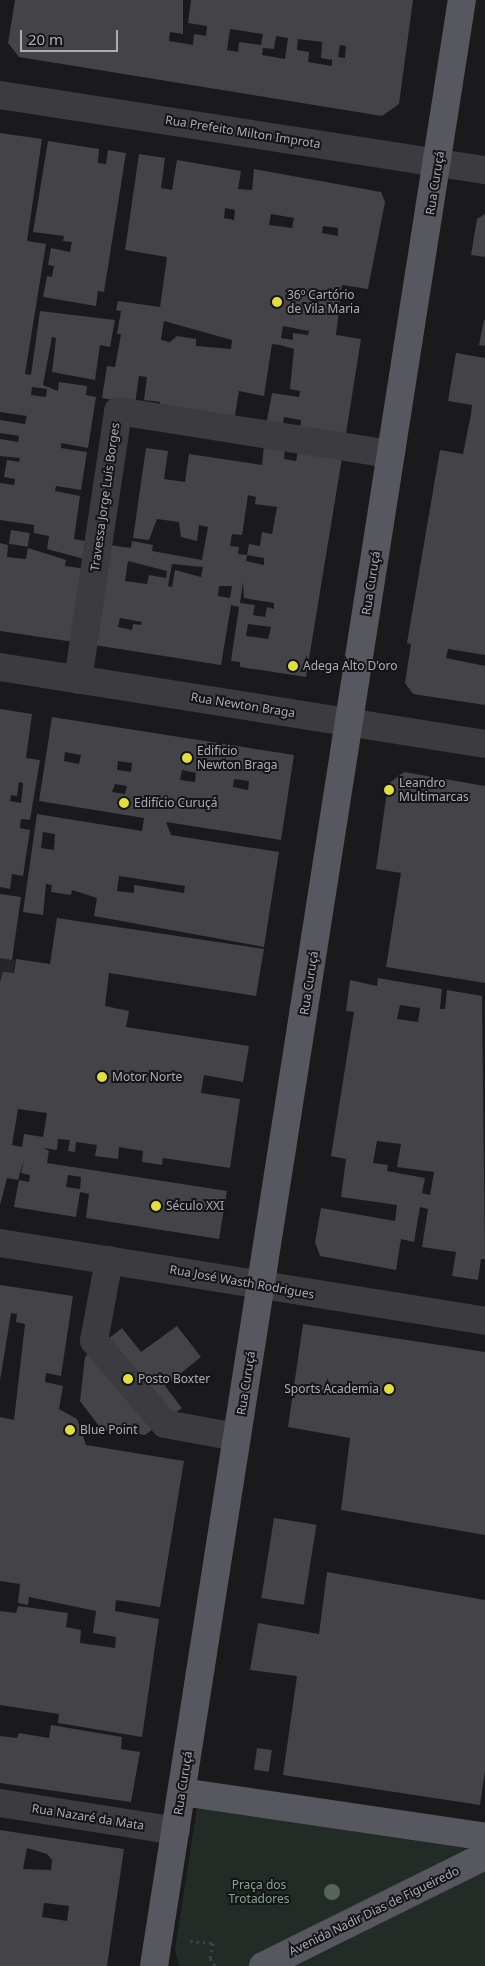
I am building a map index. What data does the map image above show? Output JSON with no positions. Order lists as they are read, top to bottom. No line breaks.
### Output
{"streets":{"main road":["Rua Curuçá","Avenida Nadir Dias de Figueiredo"],"street":["Rua Prefeito Milton Improta","Travessa Jorge Luís Borges","Rua Newton Braga","Rua José Wasth Rodrigues","Rua Nazaré da Mata"]},"crossings":[["Rua Prefeito Milton Improta","Rua Curuçá"],["Rua Curuçá","Travessa Jorge Luís Borges"],["Rua Curuçá","Rua Newton Braga"],["Rua Curuçá","Rua José Wasth Rodrigues"],["Rua Curuçá","Rua Nazaré da Mata"],["Travessa Jorge Luís Borges","Rua Newton Braga"]],"parks":["Praça dos Trotadores"],"places":["36º Cartório de Vila Maria","Adega Alto D'oro","Edificio Newton Braga","Leandro Multimarcas","Edifício Curuçá","Motor Norte","Século XXI","Posto Boxter","Sports Academia","Blue Point"],"scale_bar":"20 m"}
